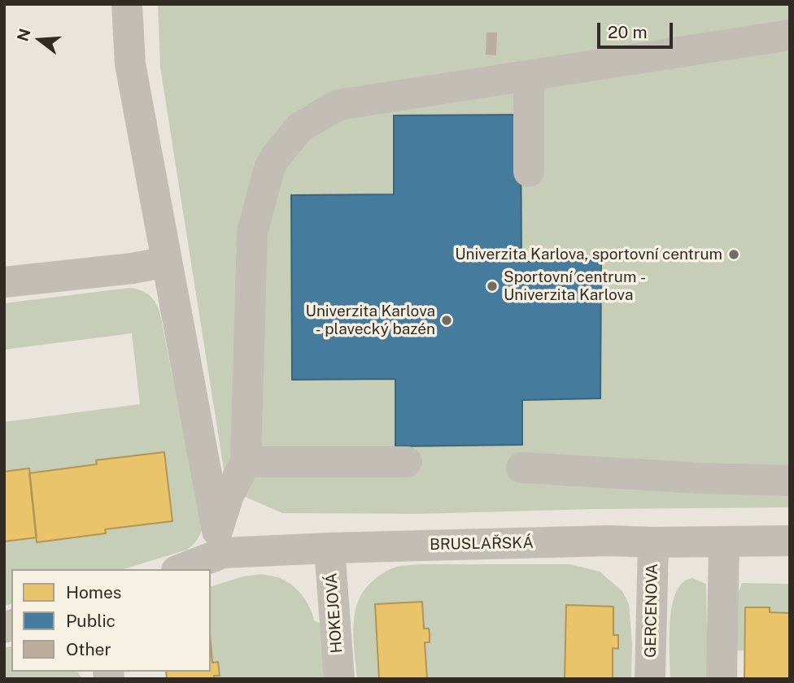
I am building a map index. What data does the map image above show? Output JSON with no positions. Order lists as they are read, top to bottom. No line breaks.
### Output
{"streets":{"street":["BRUSLAŘSKÁ","GERCENOVA","HOKEJOVÁ"]},"crossings":[["BRUSLAŘSKÁ","GERCENOVA"],["BRUSLAŘSKÁ","HOKEJOVÁ"]],"places":["Univerzita Karlova, sportovní centrum","Sportovní centrum - Univerzita Karlova","Univerzita Karlova - plavecký bazén"],"legend":["Homes","Public","Other"],"scale_bar":"20 m","north":"left"}
